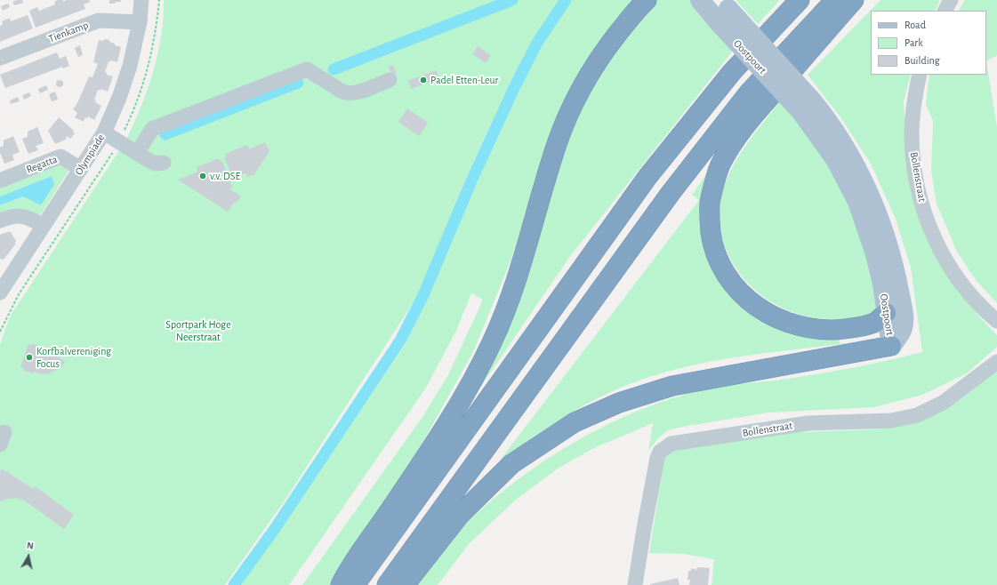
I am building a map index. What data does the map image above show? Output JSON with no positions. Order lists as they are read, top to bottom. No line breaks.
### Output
{"streets":{"main road":["Oostpoort"],"street":["Tienkamp","Olympiade","Regatta","Bollenstraat"]},"crossings":[["Tienkamp","Olympiade"],["Olympiade","Regatta"]],"parks":["Sportpark Hoge Neerstraat"],"places":["Padel Etten-Leur","v.v. DSE","Korfbalvereniging Focus"],"legend":["Road","Park","Building"],"north":"top"}
